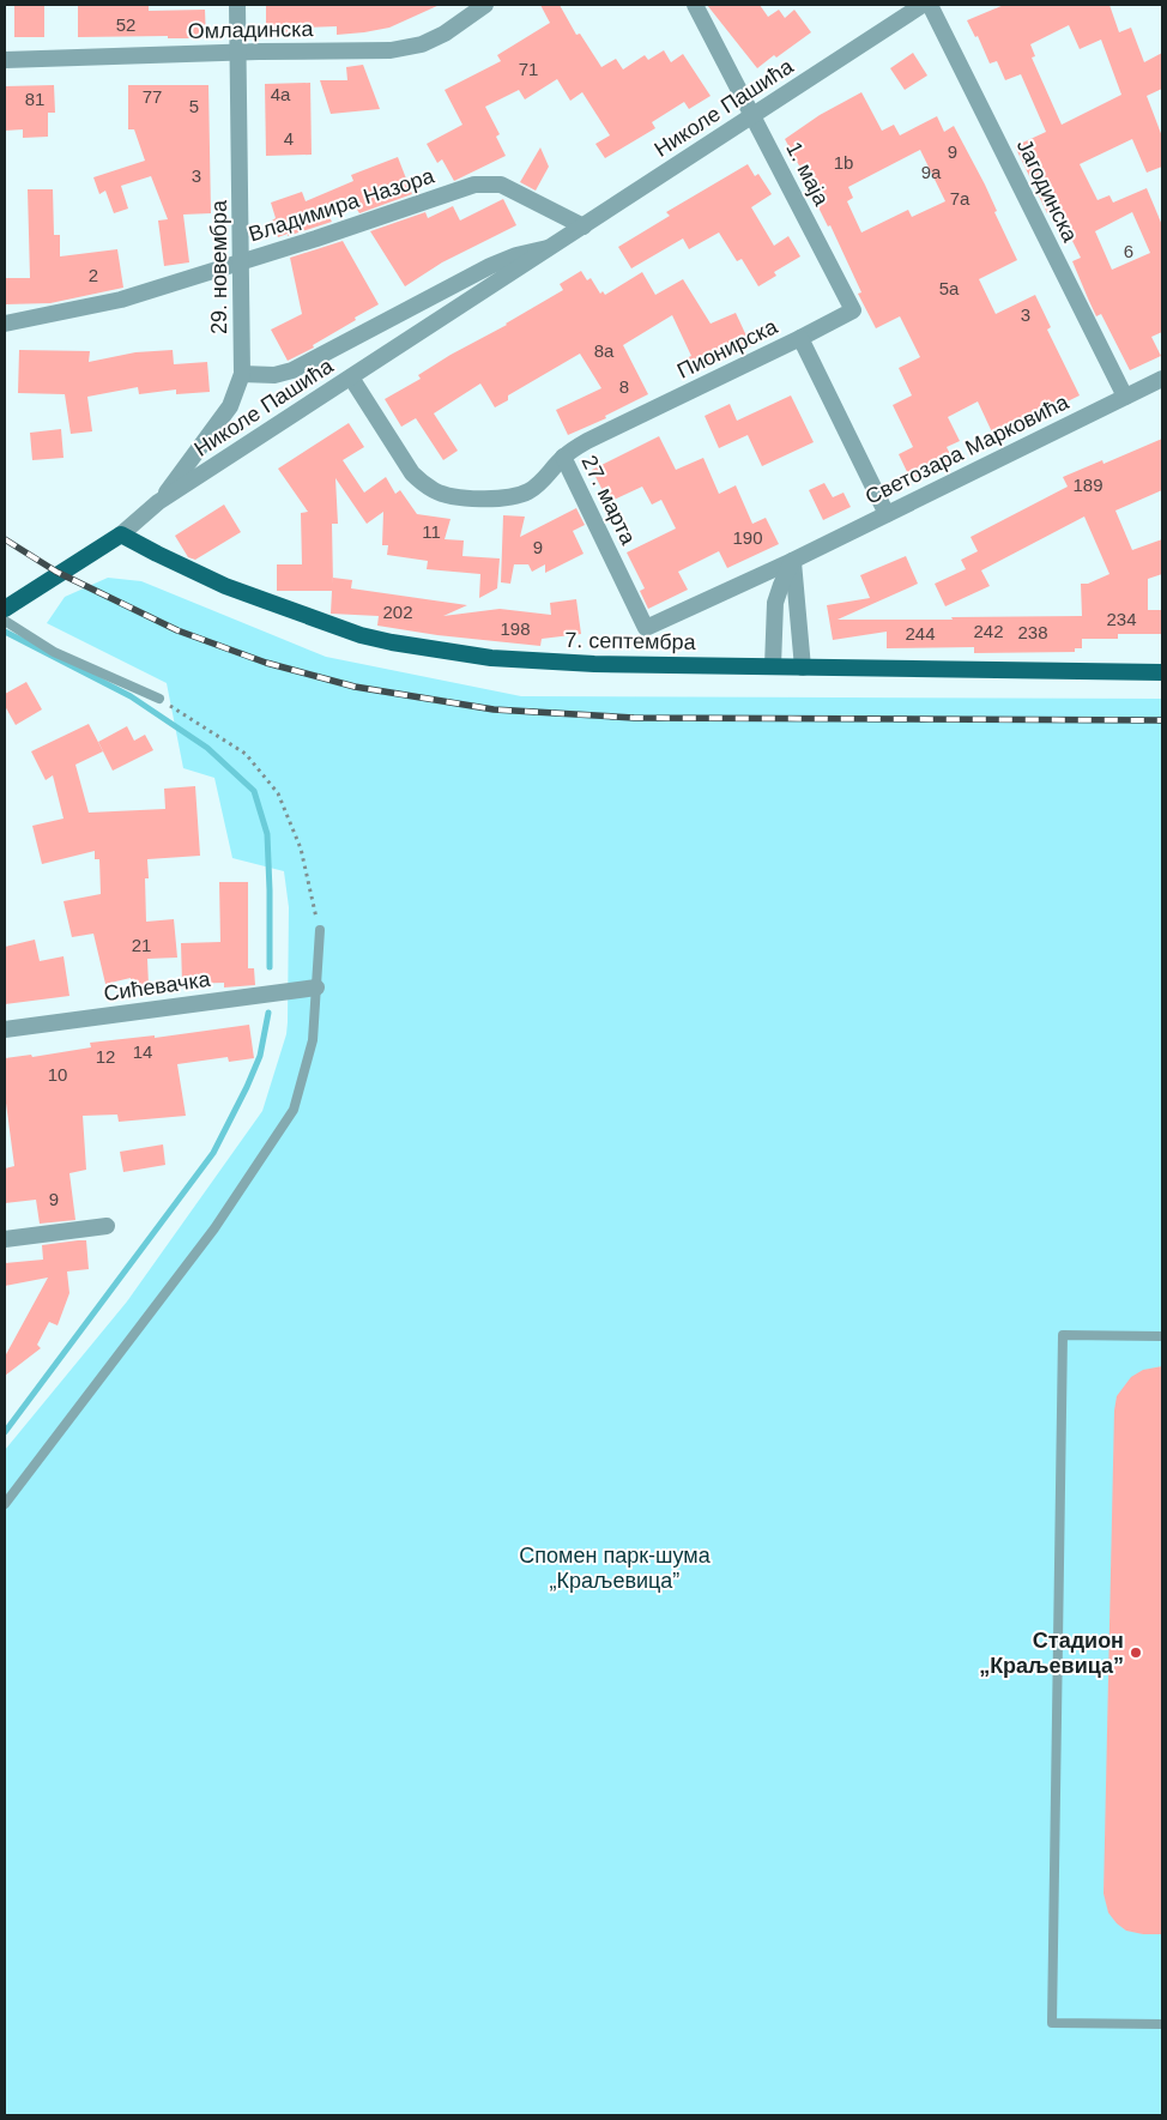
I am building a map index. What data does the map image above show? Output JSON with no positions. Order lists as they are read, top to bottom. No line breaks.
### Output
{"streets":{"main road":["Николе Пашића","7. септембра"],"street":["Омладинска","1. маја","Јагодинска","Владимира Назора","29. новембра","Пионирска","Светозара Марковића","27. марта","Сићевачка"]},"crossings":[["Омладинска","29. новембра"],["Николе Пашића","1. маја"],["Николе Пашића","Владимира Назора"],["Николе Пашића","29. новембра"],["Николе Пашића","27. марта"],["Николе Пашића","7. септембра"],["1. маја","Пионирска"],["Јагодинска","Светозара Марковића"],["Владимира Назора","29. новембра"],["Пионирска","Светозара Марковића"],["Пионирска","27. марта"],["Светозара Марковића","27. марта"]],"parks":["Спомен парк-шума „Краљевица”"],"places":["Стадион „Краљевица”"],"house_numbers":["52","71","4a","77","81","5","4","9","1b","9a","3","7a","6","2","5a","3","8a","8","189","11","190","9","202","234","198","242","238","244","21","14","12","10","9"]}
